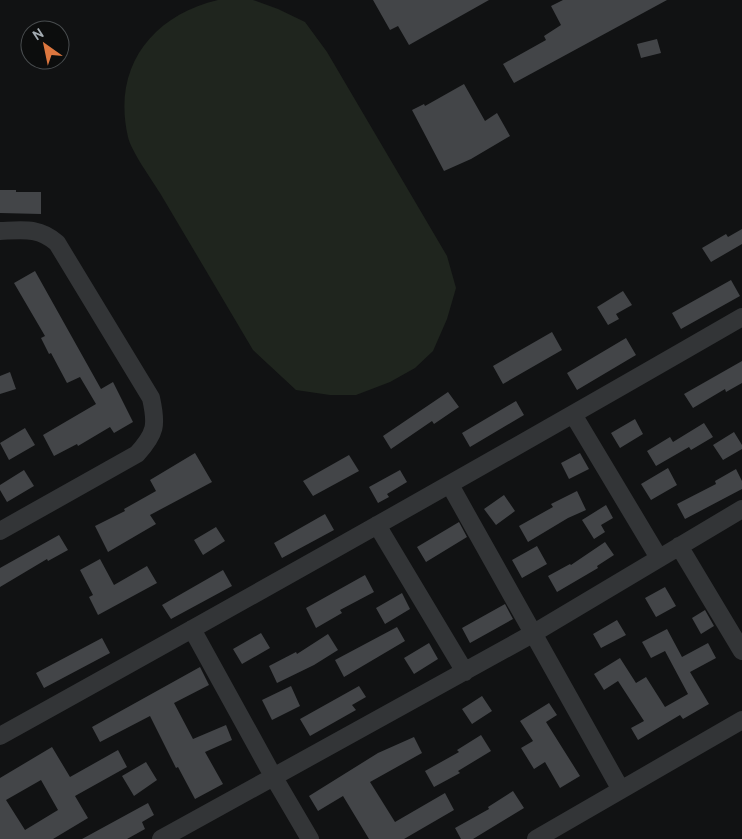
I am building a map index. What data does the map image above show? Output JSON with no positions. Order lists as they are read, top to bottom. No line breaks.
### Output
{"north":"top left"}
